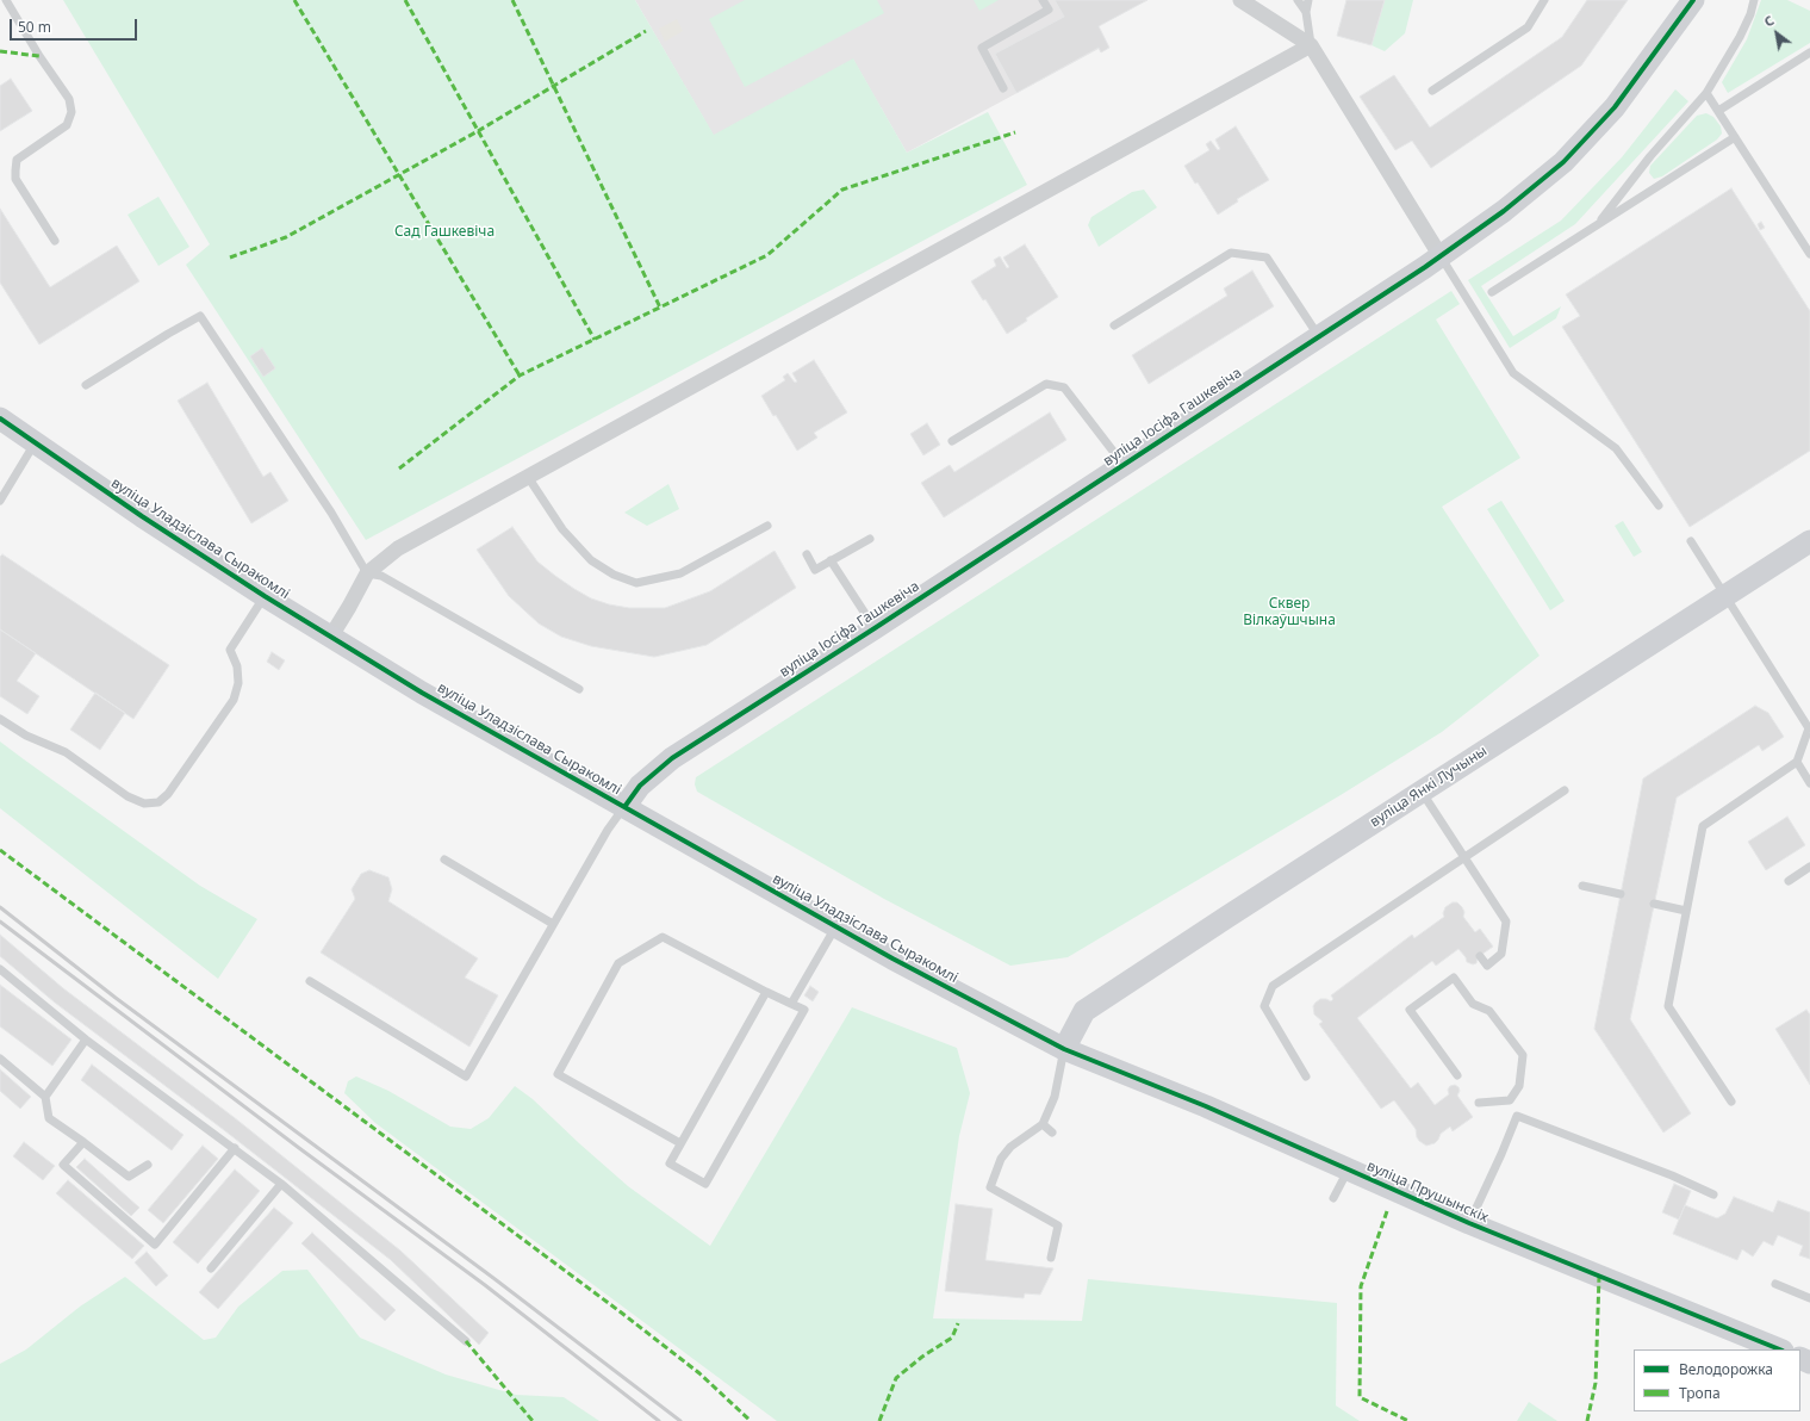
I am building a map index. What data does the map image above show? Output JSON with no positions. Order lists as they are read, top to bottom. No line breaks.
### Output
{"streets":{"street":["вуліца Іосіфа Гашкевіча","вуліца Уладзіслава Сыракомлі","вуліца Янкі Лучыны","вуліца Прушынскіх"]},"crossings":[["вуліца Іосіфа Гашкевіча","вуліца Уладзіслава Сыракомлі"],["вуліца Уладзіслава Сыракомлі","вуліца Янкі Лучыны"],["вуліца Уладзіслава Сыракомлі","вуліца Прушынскіх"],["вуліца Янкі Лучыны","вуліца Прушынскіх"]],"parks":["Сад Гашкевіча","Сквер Вілкаўшчына"],"legend":["Велодорожка","Тропа"],"scale_bar":"50 m","north":"top left"}
